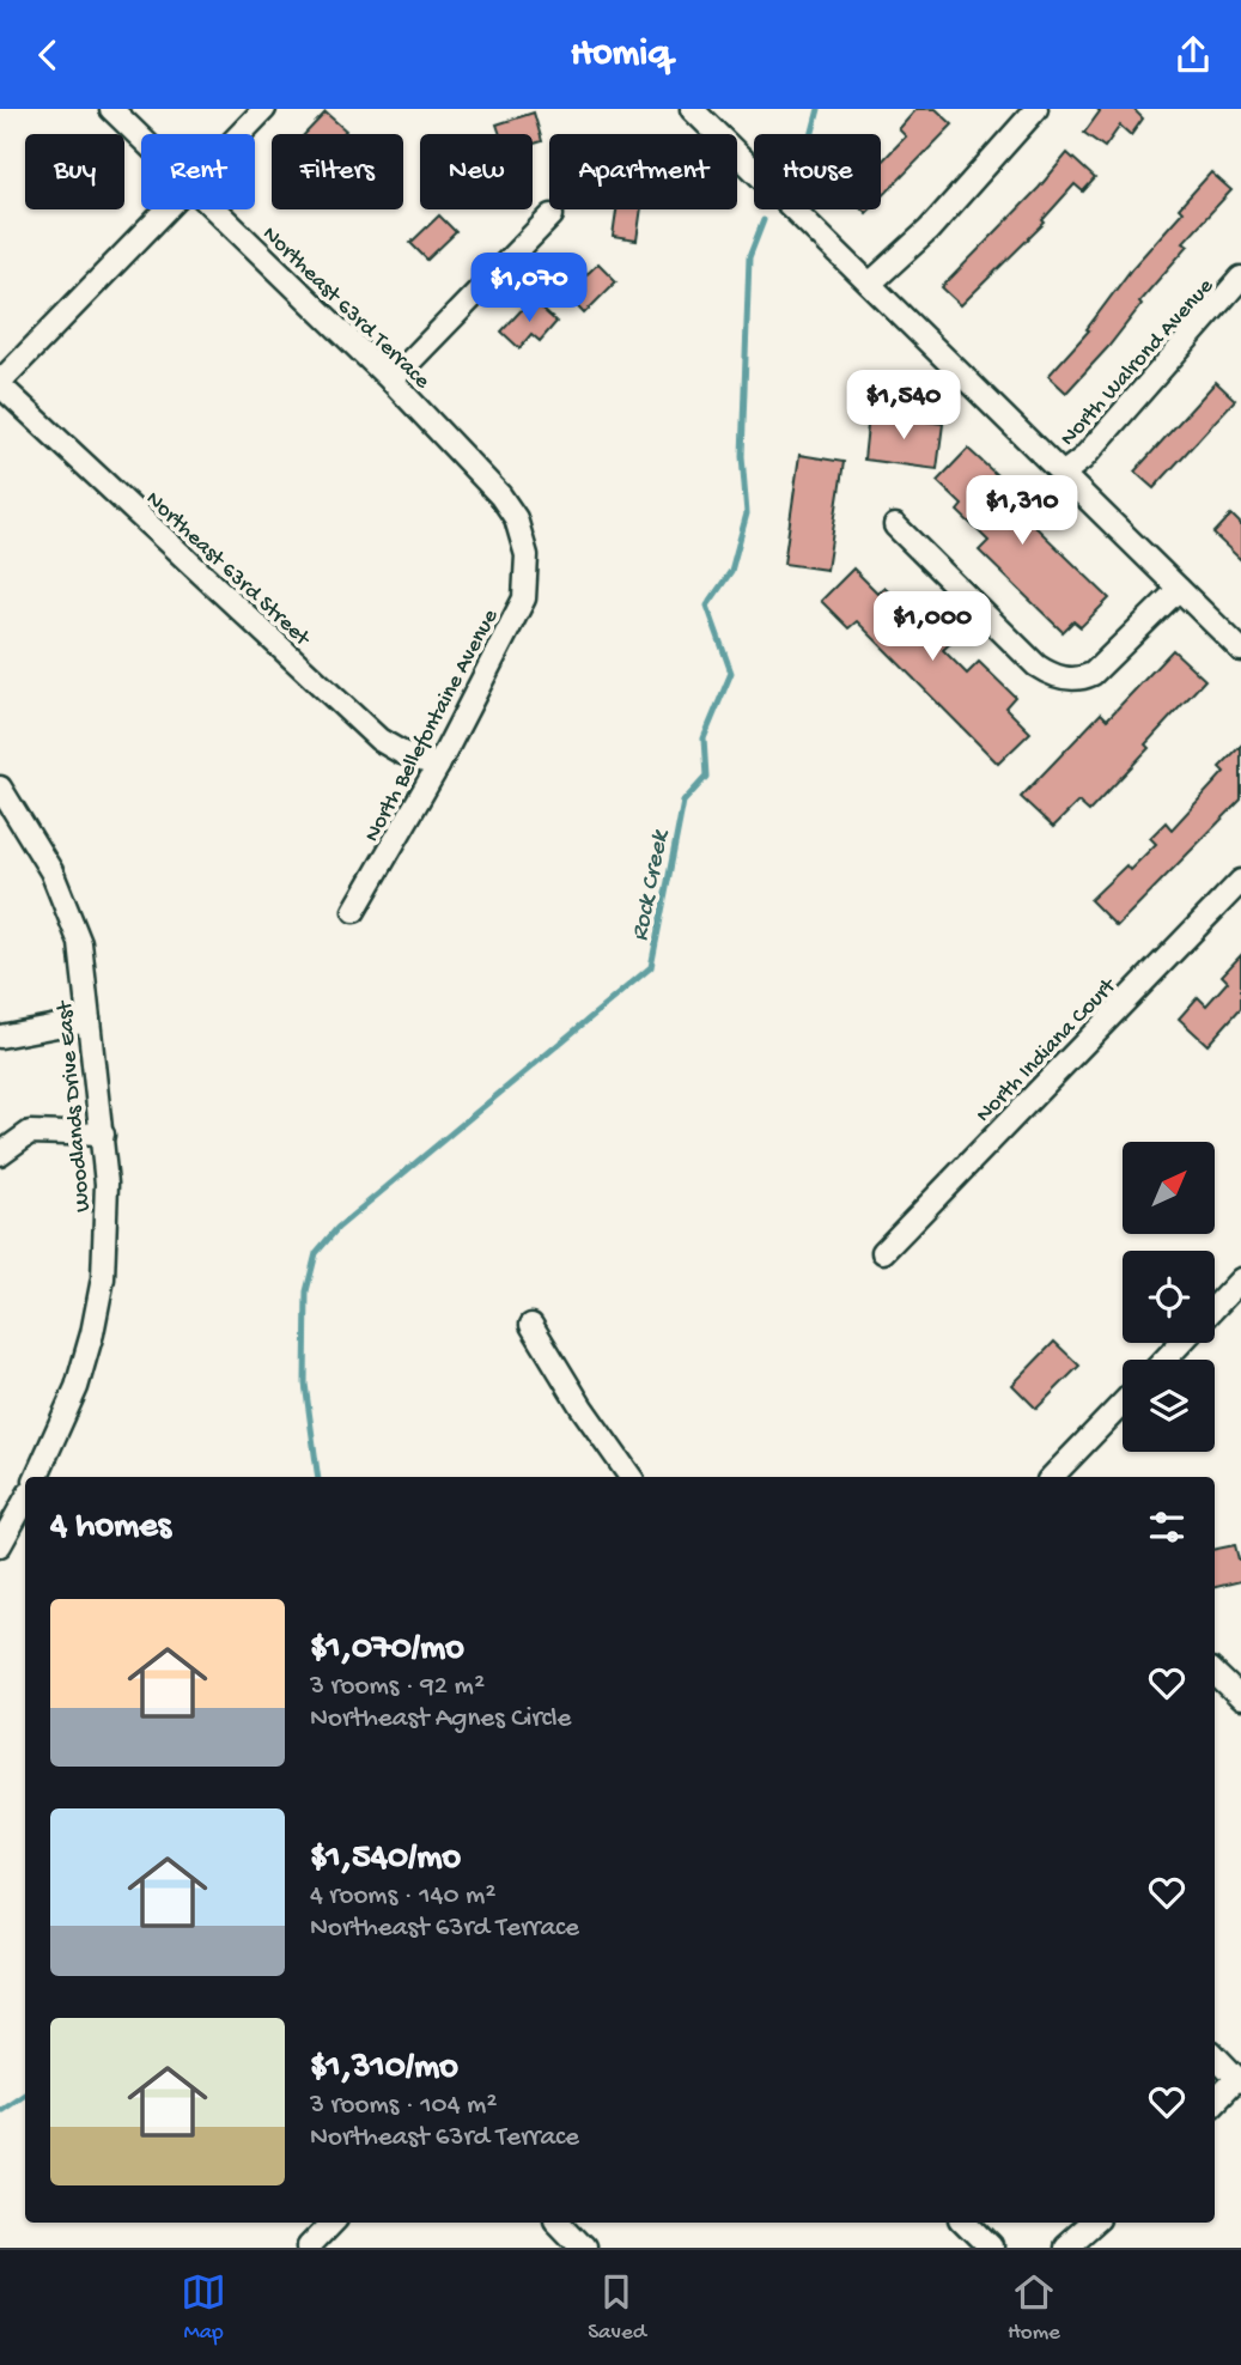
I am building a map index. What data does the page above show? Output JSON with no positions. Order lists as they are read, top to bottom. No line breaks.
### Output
{"streets":{"street":["Northeast 63rd Terrace","North Walrond Avenue","Northeast 63rd Street","North Bellefontaine Avenue","North Indiana Court","Woodlands Drive East"]},"crossings":[["Northeast 63rd Terrace","North Bellefontaine Avenue"],["Northeast 63rd Street","North Bellefontaine Avenue"]],"water":["Rock Creek"],"north":"top right","page":{"header":"Homiq","chip":["Buy","Rent","Filters","New","Apartment","House"],"price":["$1,070","$1,540","$1,310","$1,000"],"heading":"4 homes","list":[{"name":"$1,070/mo","note":"3 rooms · 92 m² · Northeast Agnes Circle"},{"name":"$1,540/mo","note":"4 rooms · 140 m² · Northeast 63rd Terrace"},{"name":"$1,310/mo","note":"3 rooms · 104 m² · Northeast 63rd Terrace"}],"tabs":["Map","Saved","Home"]}}
